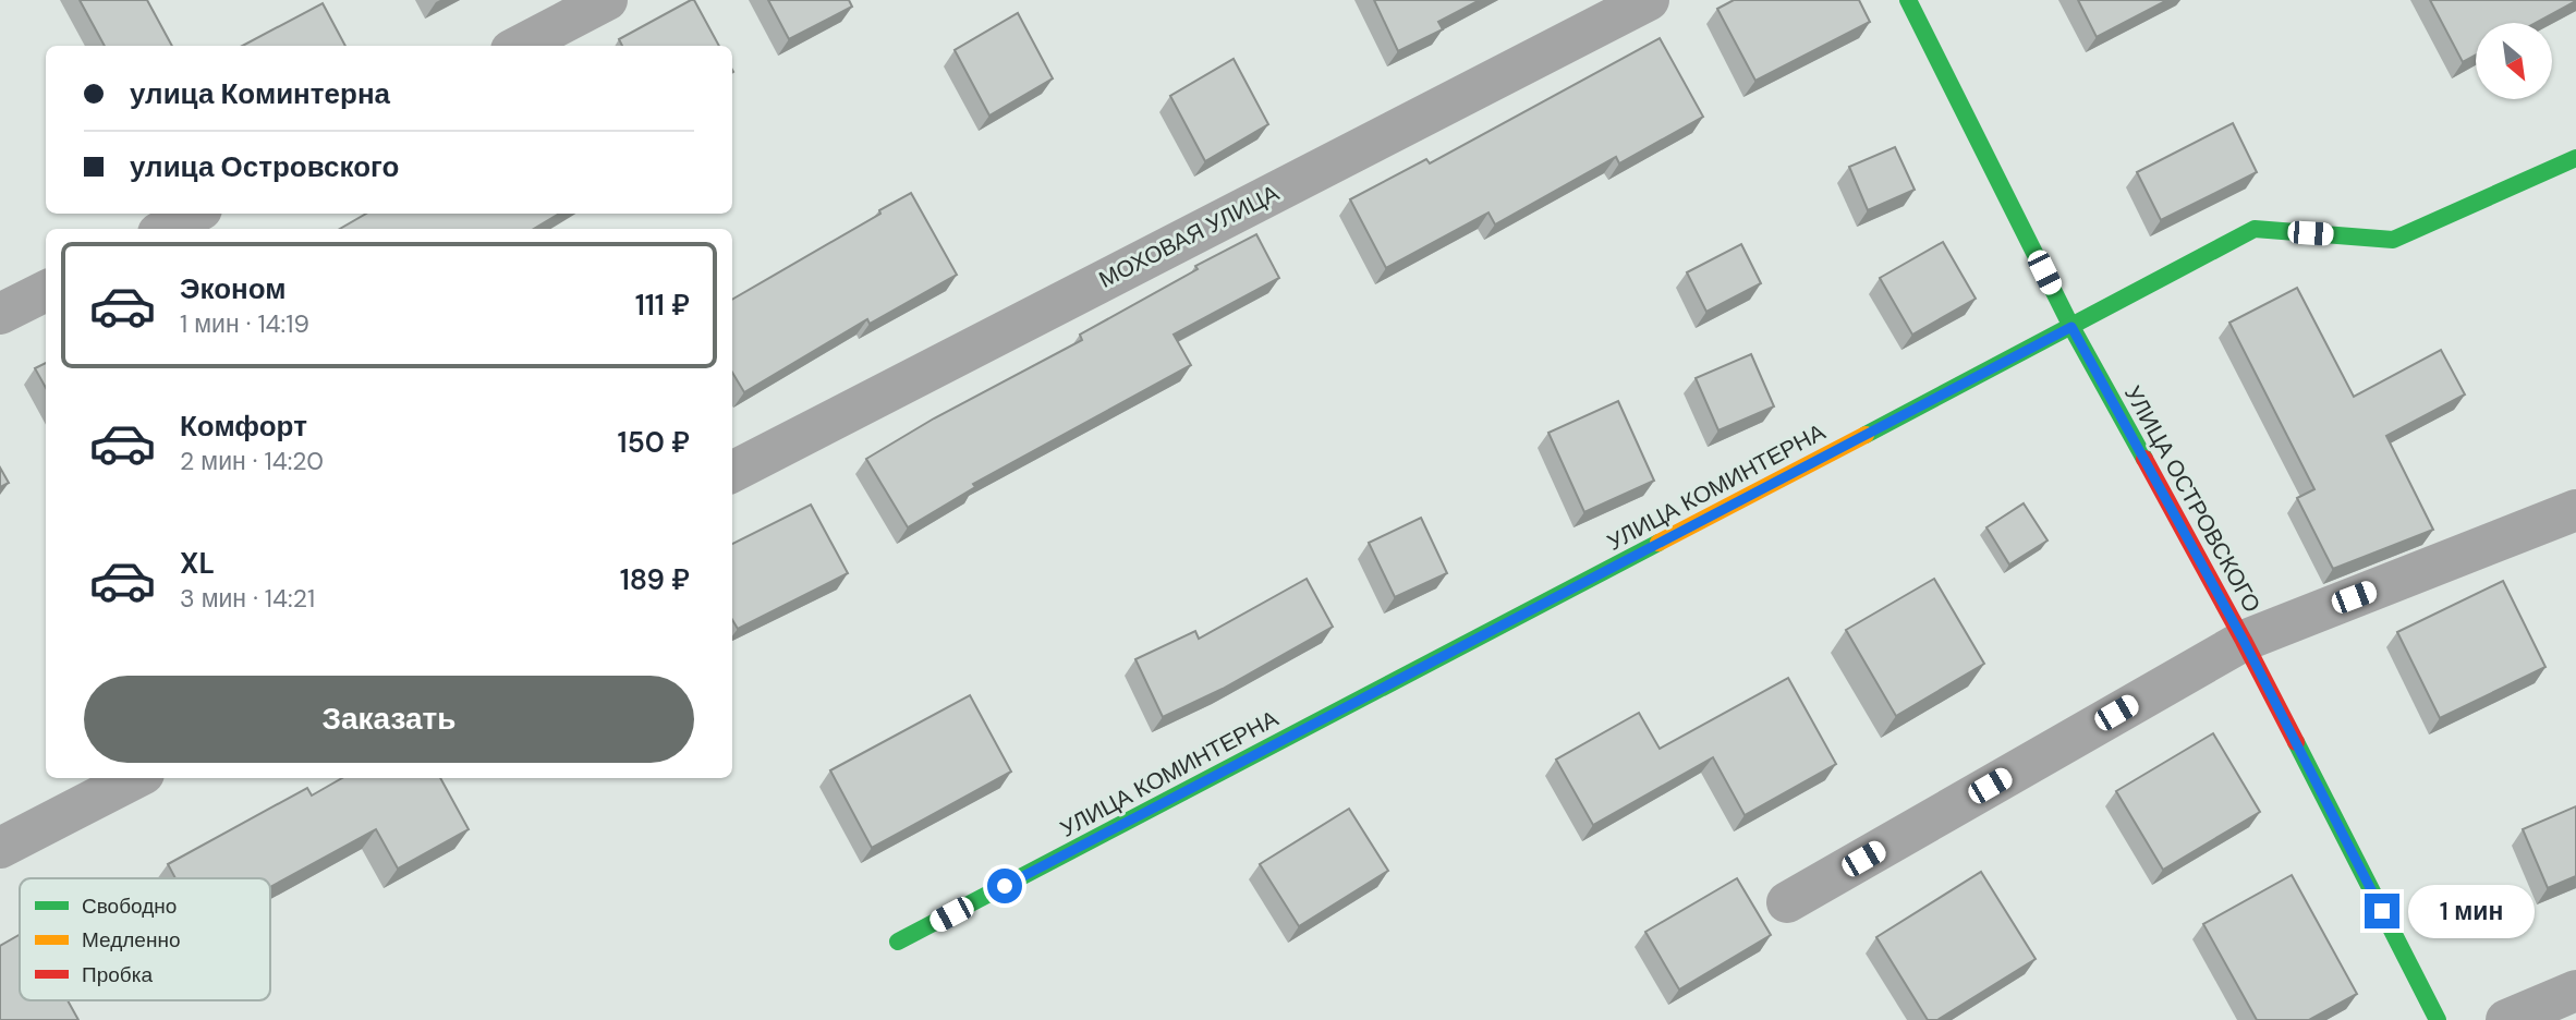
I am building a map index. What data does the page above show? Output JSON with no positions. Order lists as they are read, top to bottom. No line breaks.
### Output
{"streets":{"street":["МОХОВАЯ УЛИЦА","УЛИЦА КОМИНТЕРНА","УЛИЦА ОСТРОВСКОГО"]},"crossings":[["УЛИЦА КОМИНТЕРНА","УЛИЦА ОСТРОВСКОГО"]],"legend":["Свободно","Медленно","Пробка"],"north":"bottom right","page":{"banner":["улица Коминтерна","улица Островского"],"list":[{"name":"Эконом","note":"1 мин · 14:19","value":"111 ₽"},{"name":"Комфорт","note":"2 мин · 14:20","value":"150 ₽"},{"name":"XL","note":"3 мин · 14:21","value":"189 ₽"}],"buttons":"Заказать","bubble":"1 мин"}}
